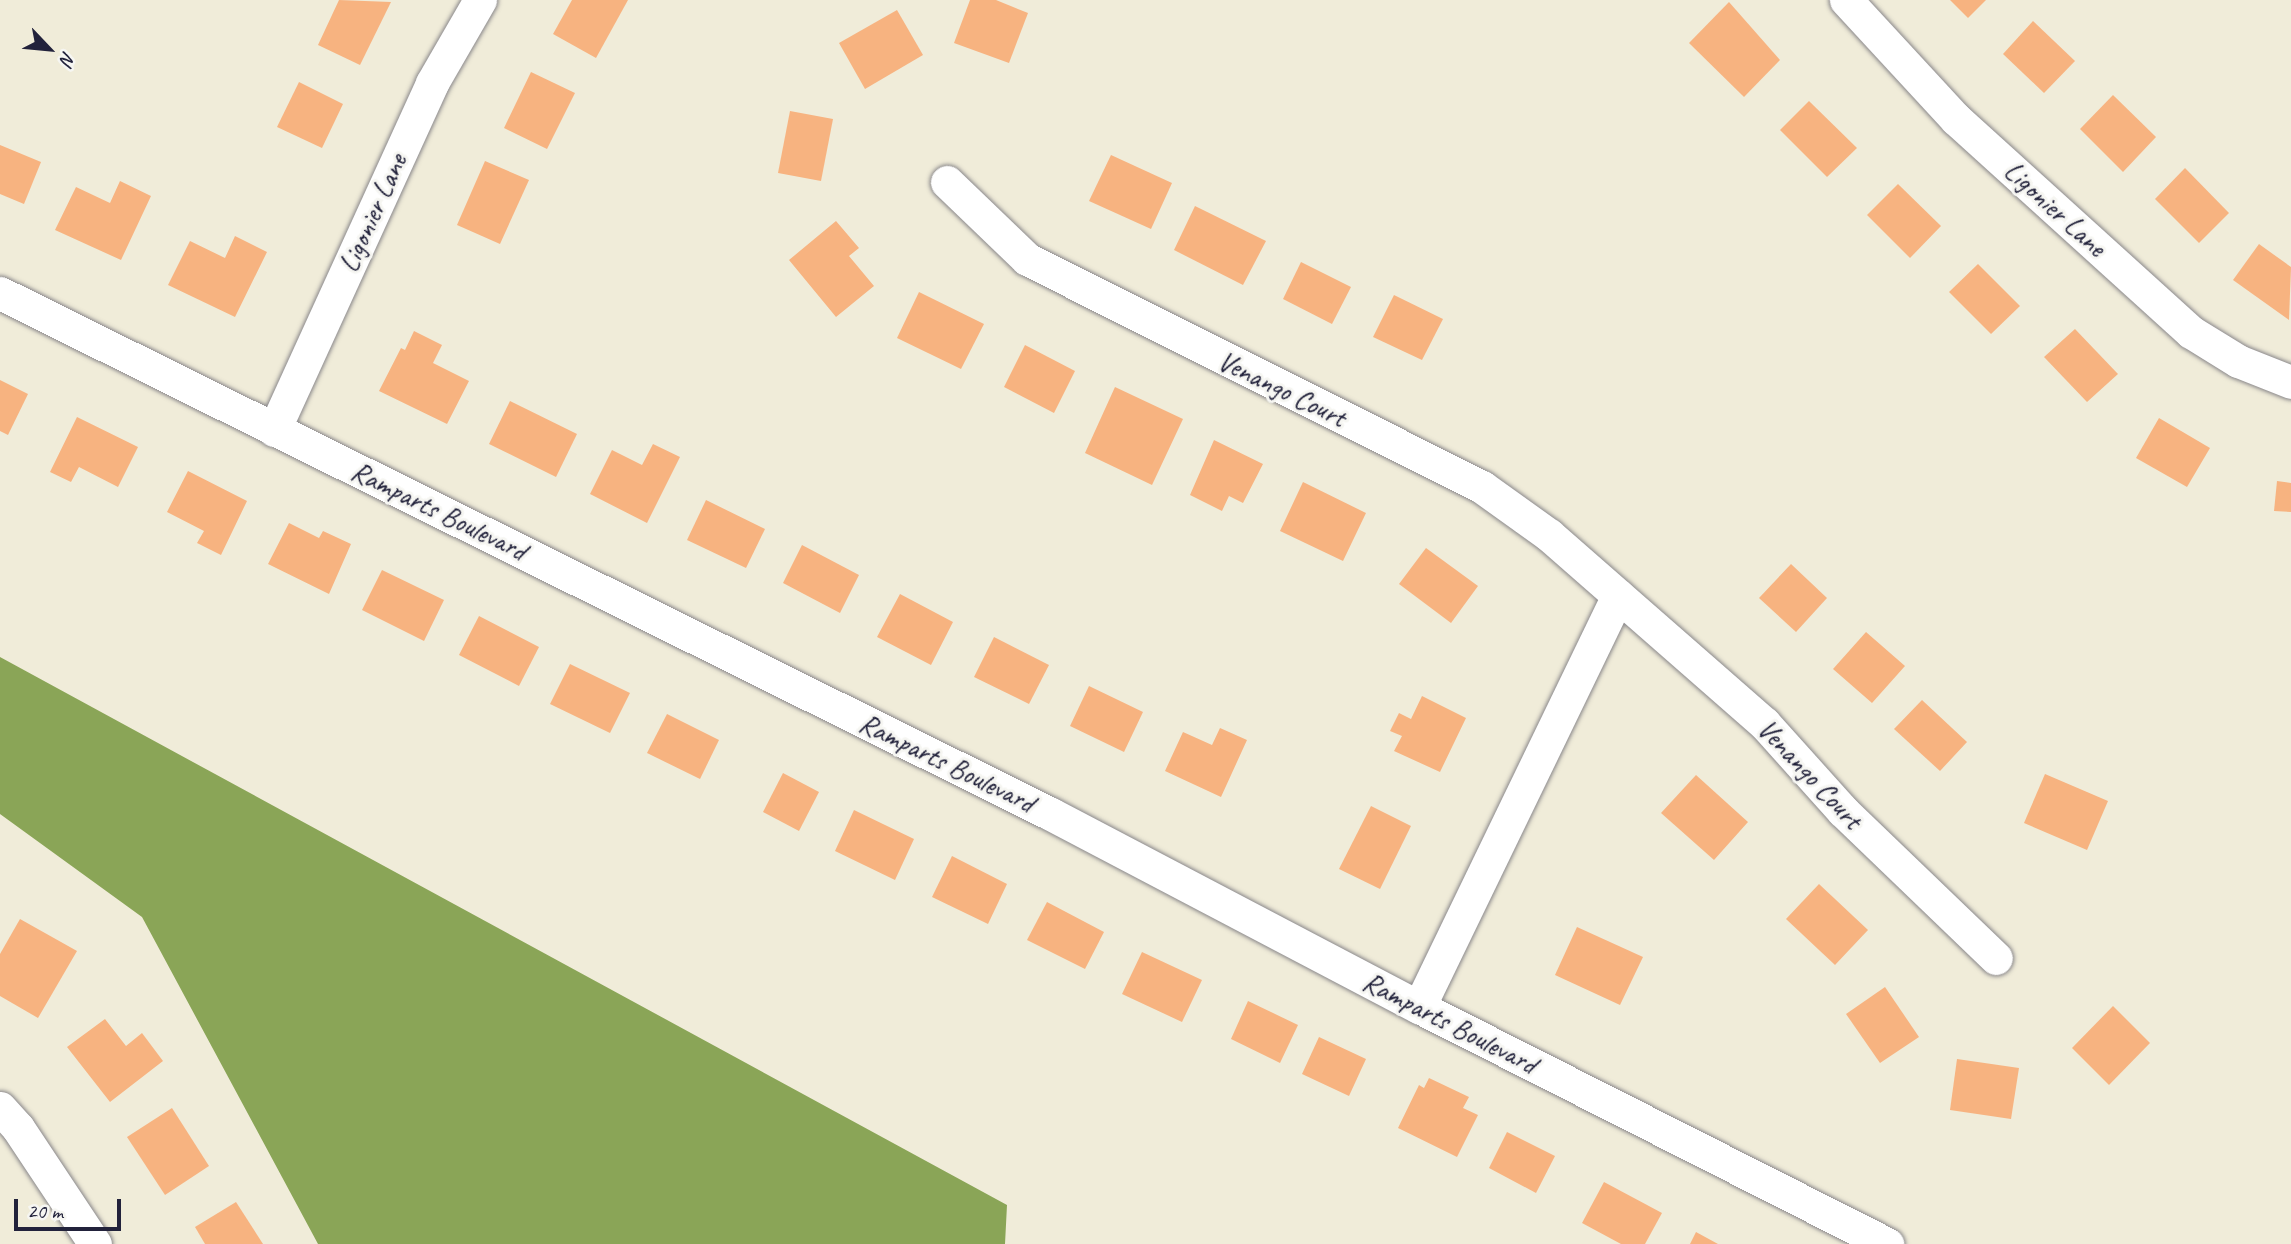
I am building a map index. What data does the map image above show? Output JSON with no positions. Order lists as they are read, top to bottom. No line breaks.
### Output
{"streets":{"street":["Ligonier Lane","Venango Court","Ramparts Boulevard"]},"crossings":[["Ligonier Lane","Ramparts Boulevard"]],"scale_bar":"20 m","north":"bottom right"}
